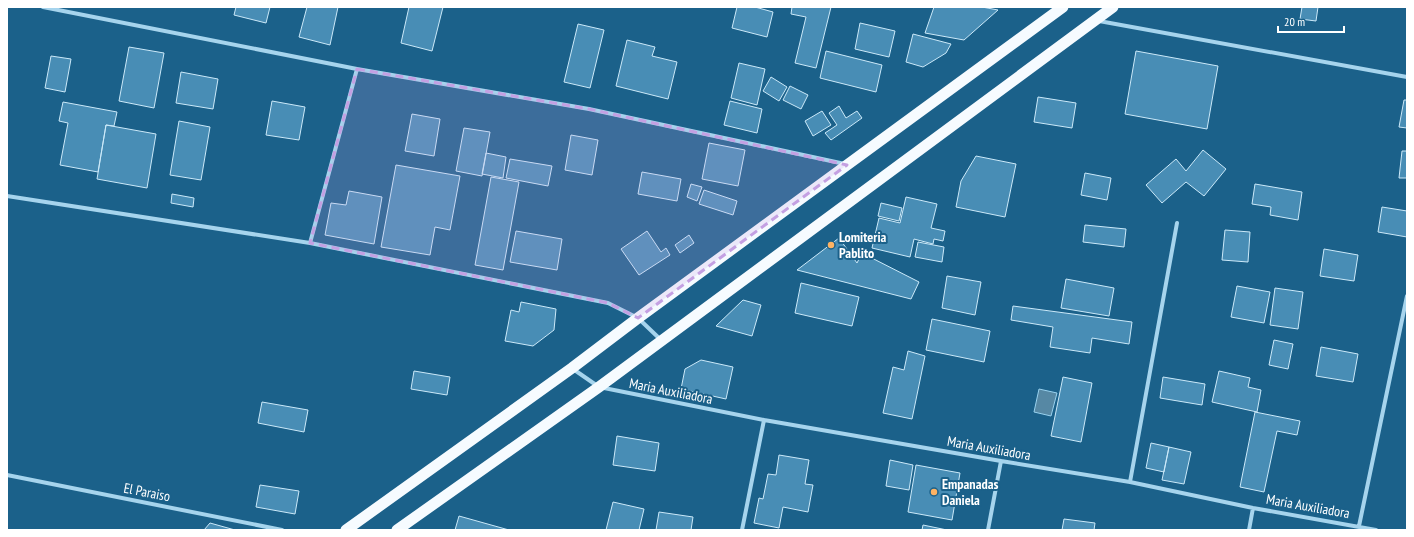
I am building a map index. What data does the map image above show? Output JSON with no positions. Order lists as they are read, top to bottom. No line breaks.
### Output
{"streets":{"street":["Maria Auxiliadora","El Paraiso"]},"places":["Lomiteria Pablito","Empanadas Daniela"],"scale_bar":"20 m"}
